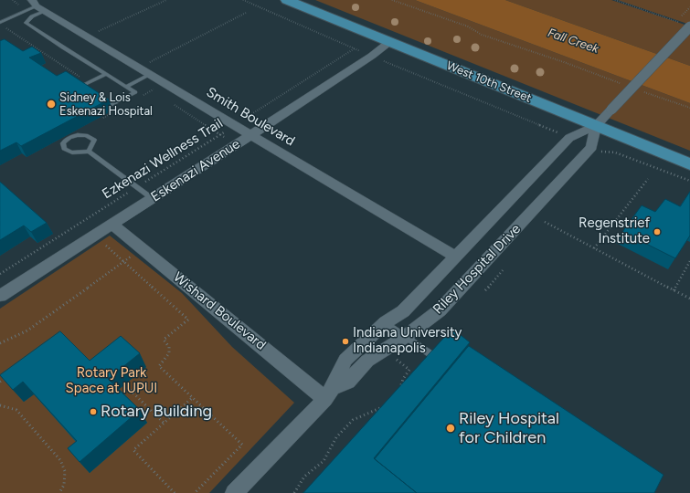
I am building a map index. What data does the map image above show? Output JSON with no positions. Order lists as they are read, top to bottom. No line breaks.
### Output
{"streets":{"main road":["West 10th Street"],"street":["Smith Boulevard","Eskenazi Avenue","Riley Hospital Drive","Wishard Boulevard"],"path":["Ezkenazi Wellness Trail"]},"crossings":[["West 10th Street","Eskenazi Avenue"],["West 10th Street","Riley Hospital Drive"],["Smith Boulevard","Ezkenazi Wellness Trail"],["Smith Boulevard","Eskenazi Avenue"],["Smith Boulevard","Riley Hospital Drive"],["Eskenazi Avenue","Wishard Boulevard"],["Riley Hospital Drive","Wishard Boulevard"]],"water":["Fall Creek"],"parks":["Rotary Park Space at IUPUI"],"places":["Sidney & Lois Eskenazi Hospital","Regenstrief Institute","Indiana University Indianapolis","Rotary Building","Riley Hospital for Children"]}
